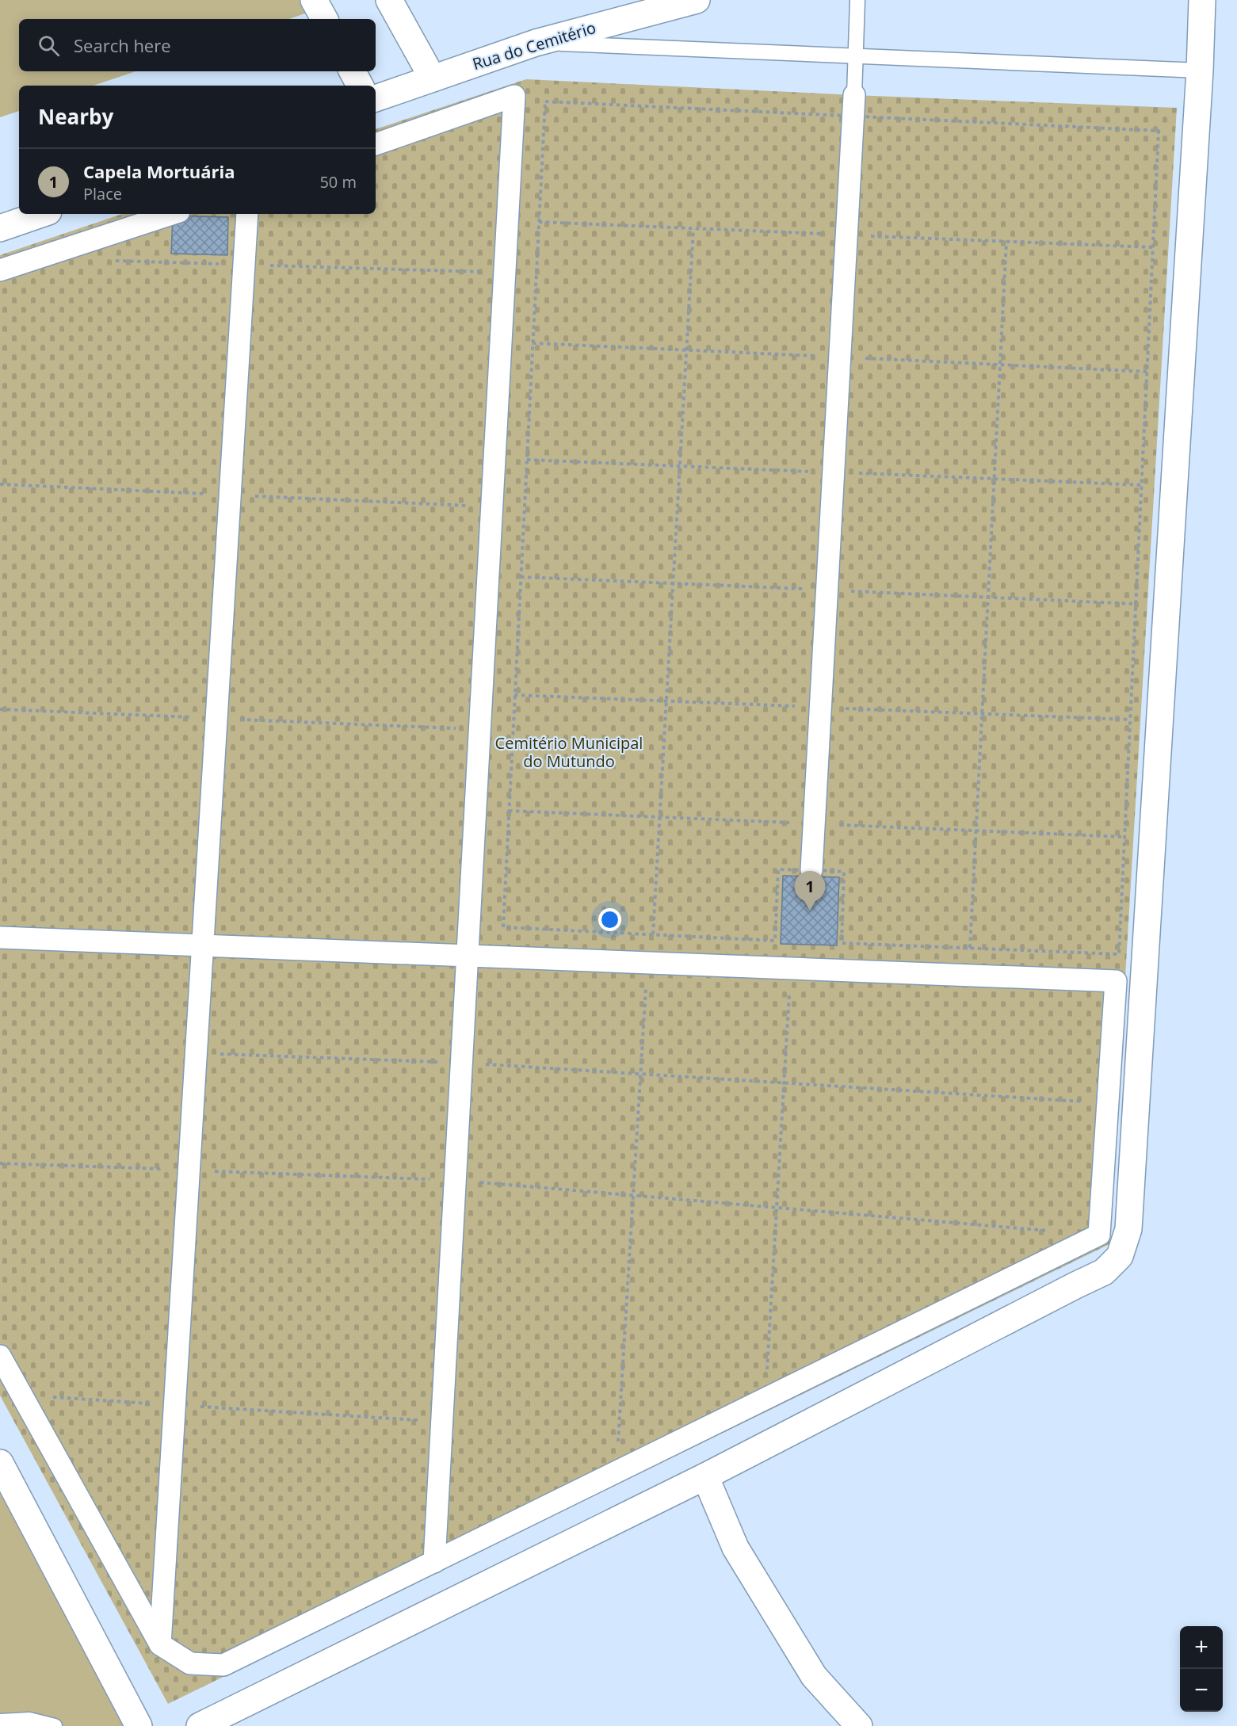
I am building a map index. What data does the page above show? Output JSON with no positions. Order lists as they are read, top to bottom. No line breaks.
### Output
{"streets":{"street":["Rua do Cemitério"]},"parks":["Cemitério Municipal do Mutundo"],"page":{"search":"Search here","heading":"Nearby","list":[{"mark":"1","name":"Capela Mortuária","note":"Place","value":"50 m"}],"pins":"1","map_buttons":["+","−"]}}
